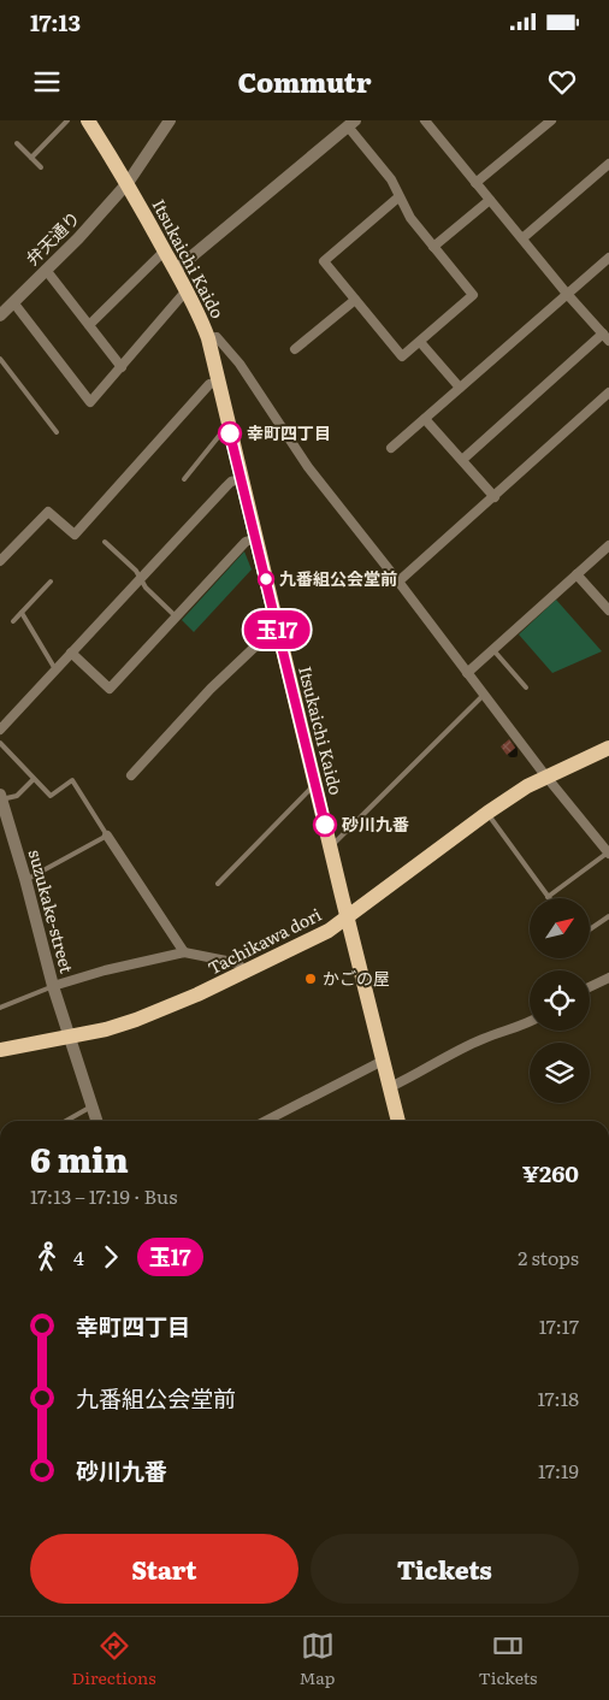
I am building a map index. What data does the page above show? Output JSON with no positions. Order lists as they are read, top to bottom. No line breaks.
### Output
{"streets":{"main road":["Itsukaichi Kaido","Tachikawa dori"],"street":["弁天通り","suzukake-street"]},"crossings":[["弁天通り","Itsukaichi Kaido"],["Itsukaichi Kaido","Tachikawa dori"],["suzukake-street","Tachikawa dori"]],"places":["幸町四丁目","九番組公会堂前","砂川九番","かごの屋"],"lines":["bus line 玉17"],"north":"top right","page":{"status":"17:13","header":"Commutr","on_map":"玉17","heading":["6 min","17:13 – 17:19 · Bus","¥260"],"legs":["4","玉17","2 stops"],"list":[{"name":"幸町四丁目","value":"17:17"},{"name":"九番組公会堂前","value":"17:18"},{"name":"砂川九番","value":"17:19"}],"buttons":["Start","Tickets"],"tabs":["Directions","Map","Tickets"]}}
